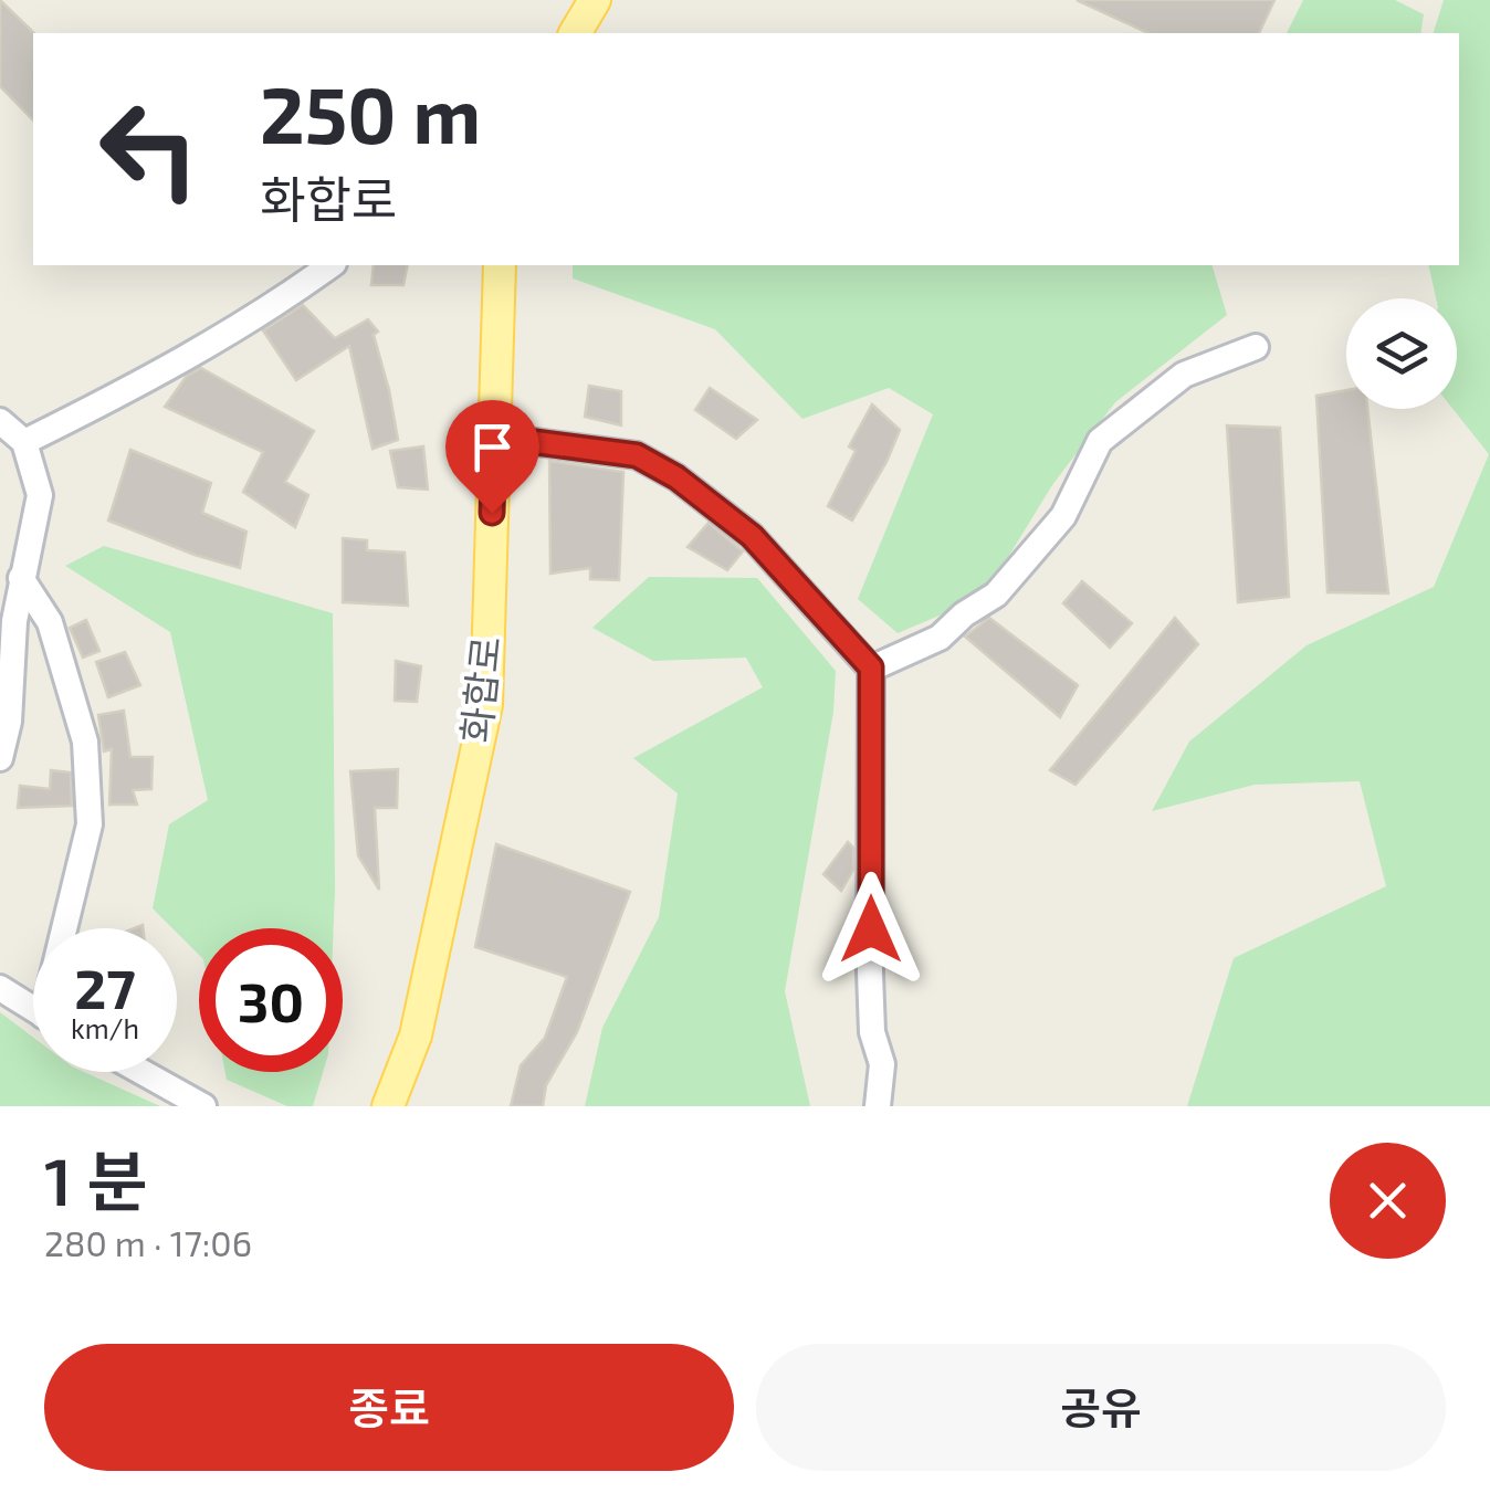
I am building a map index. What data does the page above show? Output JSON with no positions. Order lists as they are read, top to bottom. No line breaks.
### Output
{"streets":{"main road":["화합로"]},"page":{"turn":["250 m","화합로"],"speed":"27 km/h","limit":"30","heading":["1 분","280 m · 17:06"],"buttons":["종료","공유"]}}
